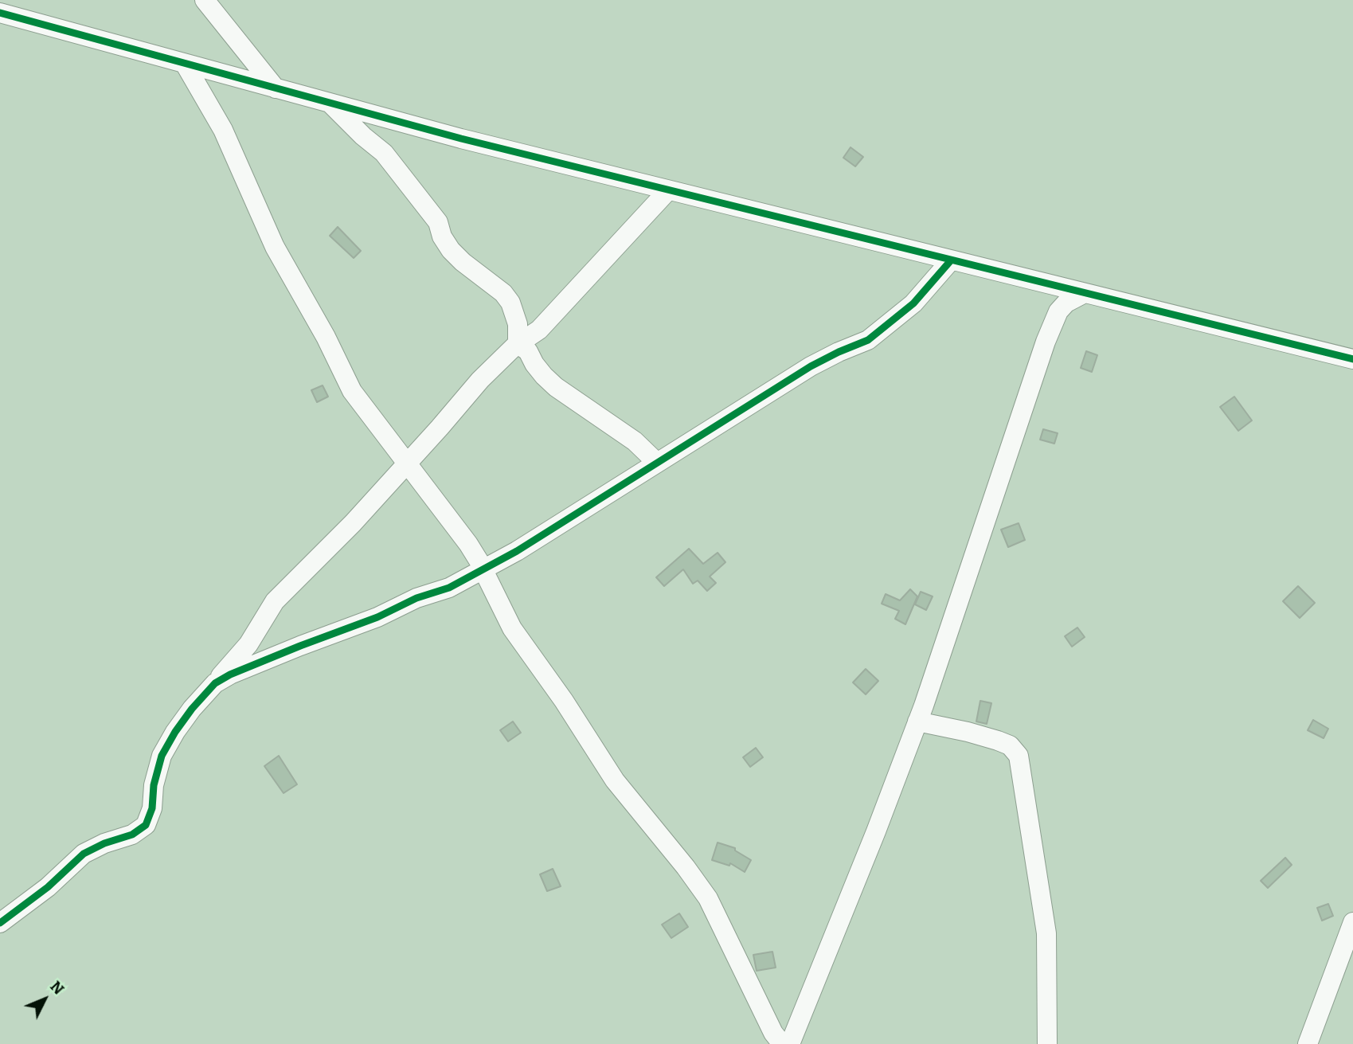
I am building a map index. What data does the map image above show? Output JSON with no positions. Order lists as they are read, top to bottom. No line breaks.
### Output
{"north":"top right"}
